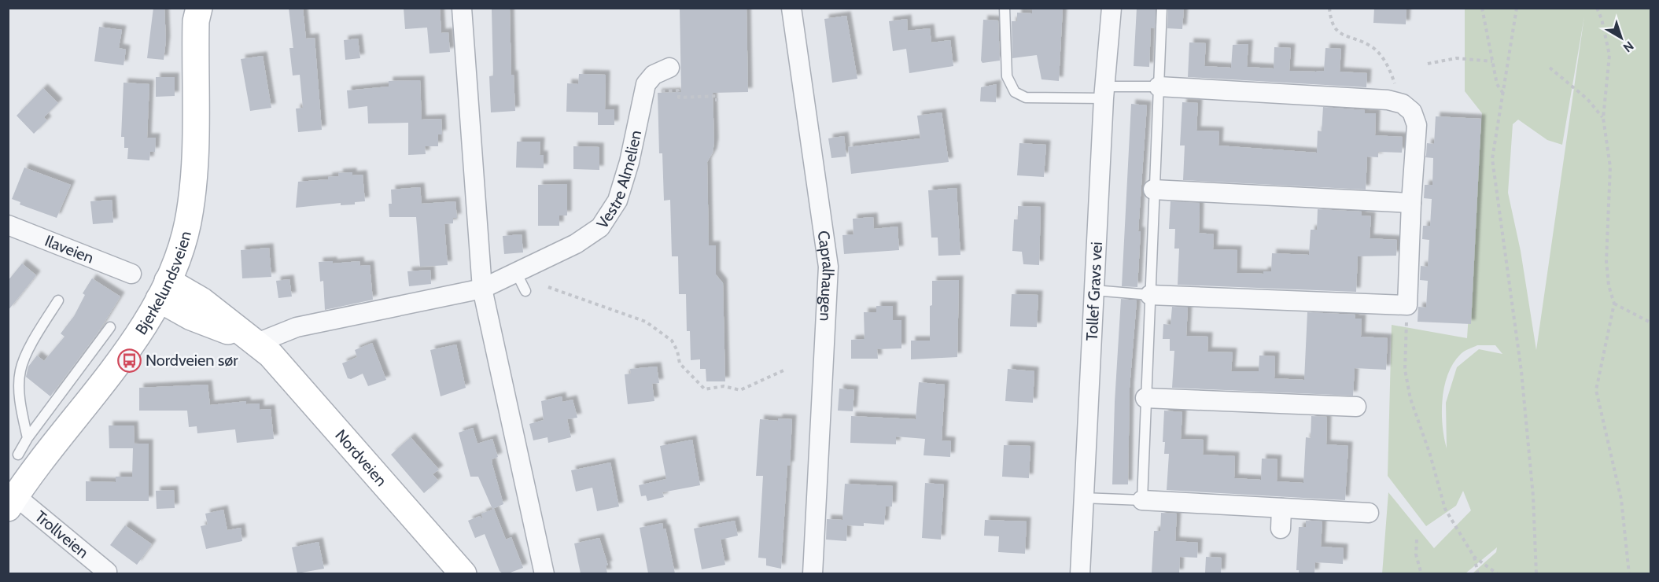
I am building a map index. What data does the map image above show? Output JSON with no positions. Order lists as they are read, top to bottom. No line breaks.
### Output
{"streets":{"main road":["Bjerkelundsveien","Nordveien"],"street":["Vestre Almelien","Ilaveien","Capralhaugen","Tollef Gravs vei","Trollveien"]},"crossings":[["Vestre Almelien","Nordveien"],["Bjerkelundsveien","Nordveien"],["Bjerkelundsveien","Trollveien"]],"places":{"bus stop":["Nordveien sør"]},"north":"bottom right"}
